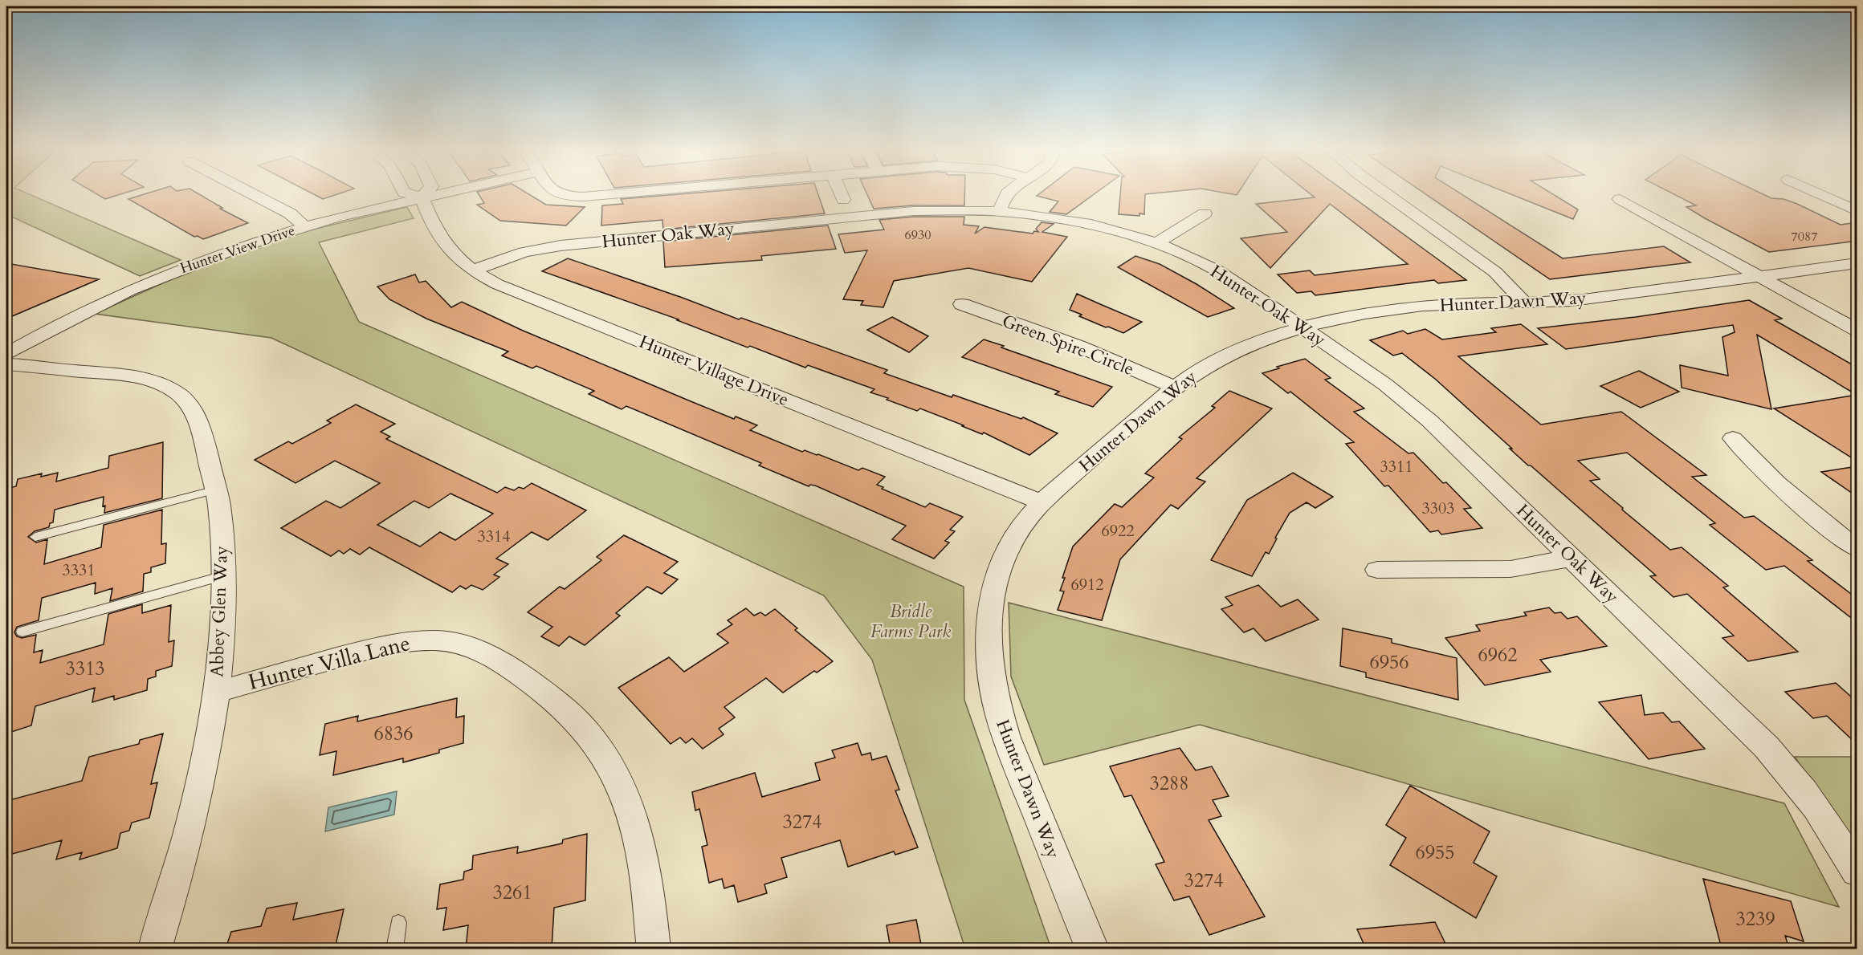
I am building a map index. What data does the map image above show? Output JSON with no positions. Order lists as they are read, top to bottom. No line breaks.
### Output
{"streets":{"street":["Hunter Oak Way","Hunter View Drive","Hunter Dawn Way","Green Spire Circle","Hunter Village Drive","Abbey Glen Way","Hunter Villa Lane"]},"crossings":[["Hunter Oak Way","Hunter Dawn Way"],["Hunter Oak Way","Hunter Village Drive"],["Hunter View Drive","Hunter Village Drive"],["Hunter Dawn Way","Green Spire Circle"],["Hunter Dawn Way","Hunter Village Drive"],["Abbey Glen Way","Hunter Villa Lane"]],"parks":["Bridle Farms Park"],"house_numbers":["6930","7087","3311","3303","6922","3314","3331","6912","6962","6956","3313","6836","3288","3274","6955","3274","3261","3239"]}
